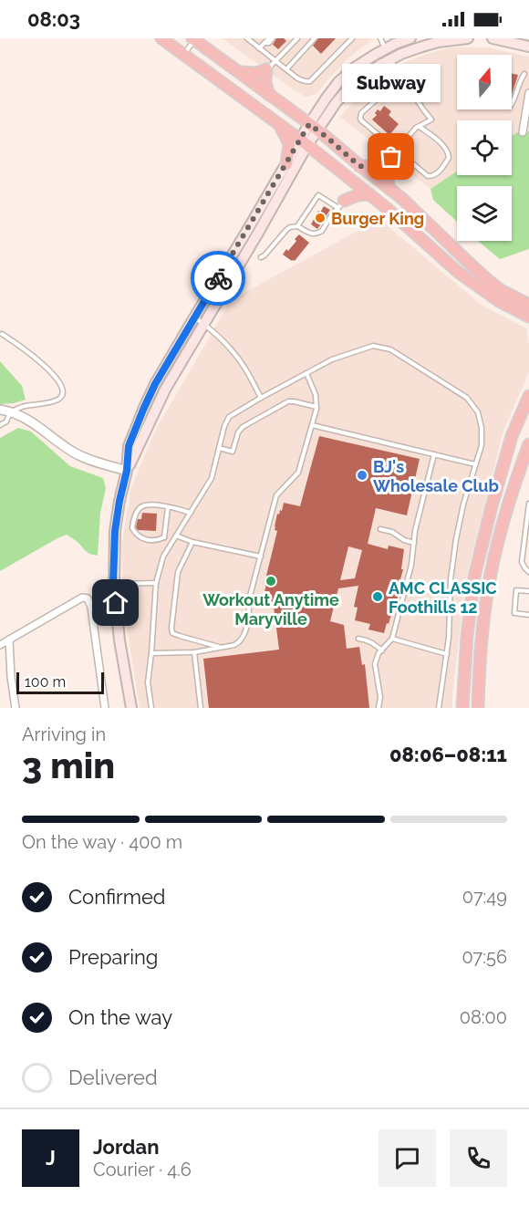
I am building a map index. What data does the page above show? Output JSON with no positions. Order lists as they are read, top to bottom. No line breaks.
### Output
{"places":["Subway","Burger King","BJ's Wholesale Club","Workout Anytime Maryville","AMC CLASSIC Foothills 12"],"scale_bar":"100 m","north":"top","page":{"status":"08:03","bubble":"Subway","scale":"100 m","heading":["3 min","Arriving in","08:06–08:11"],"panel":["Jordan","Courier · 4.6"],"bar":"On the way · 400 m","list":[["Confirmed","07:49"],["Preparing","07:56"],["On the way","08:00"],"Delivered"],"round":"J"}}
